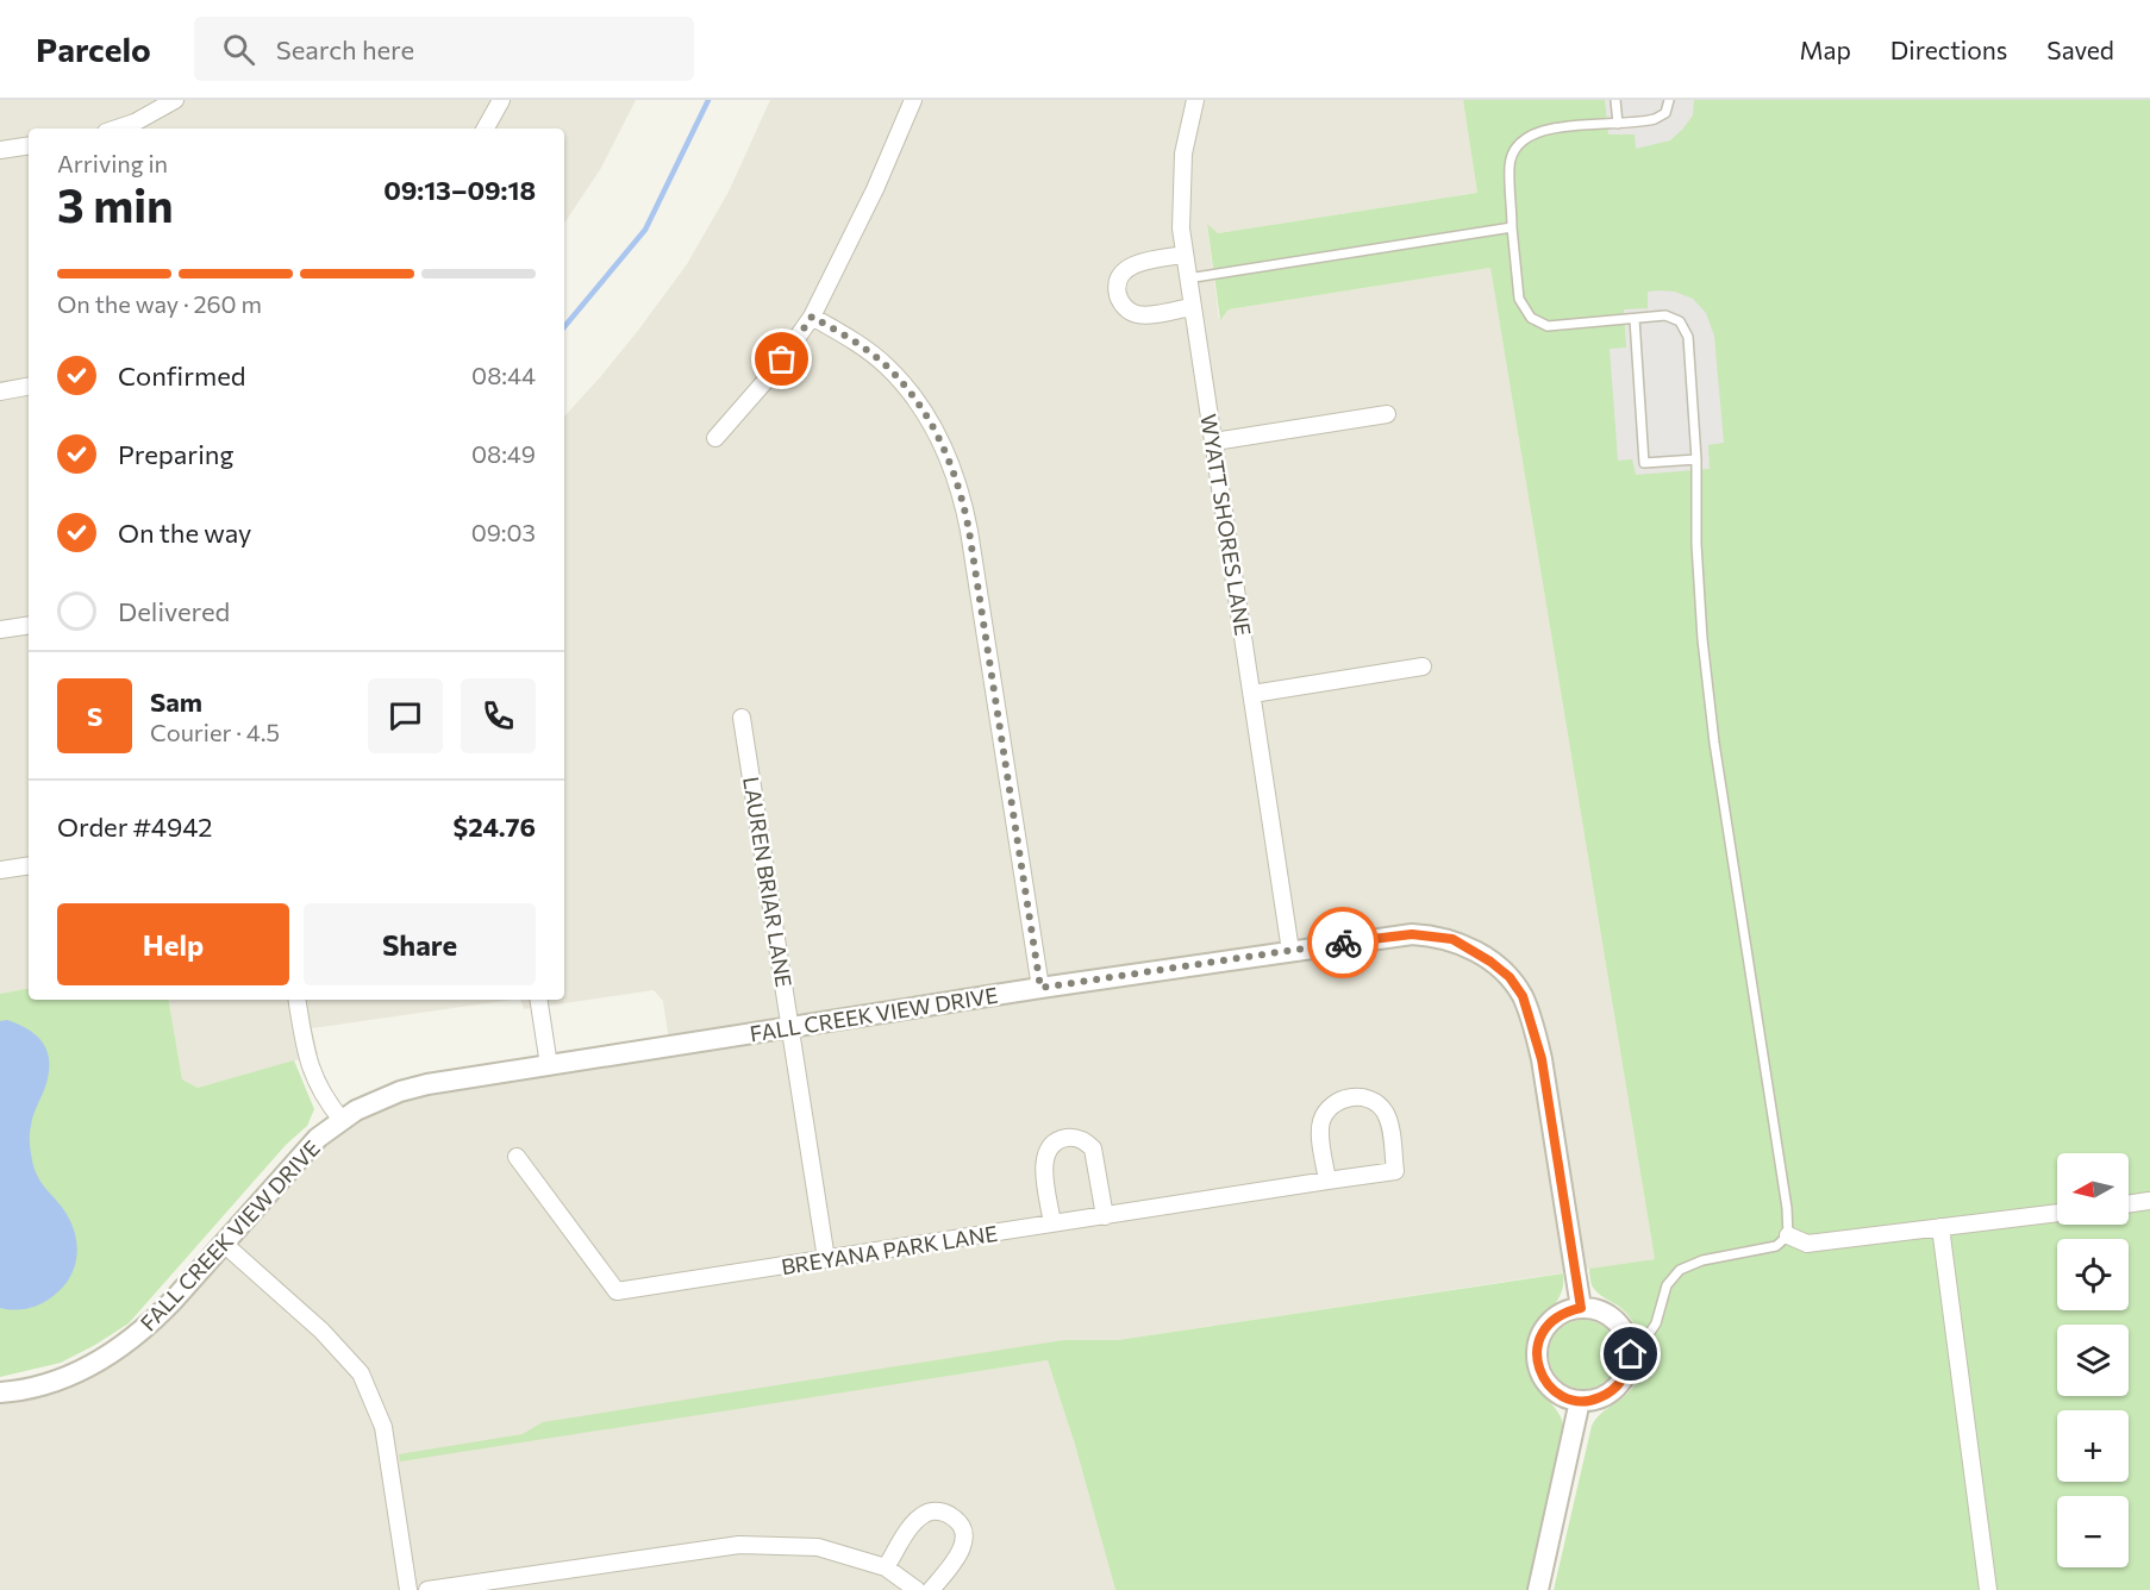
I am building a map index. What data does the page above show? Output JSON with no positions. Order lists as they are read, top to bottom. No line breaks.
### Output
{"streets":{"street":["WYATT SHORES LANE","LAUREN BRIAR LANE","FALL CREEK VIEW DRIVE","BREYANA PARK LANE"]},"crossings":[["WYATT SHORES LANE","FALL CREEK VIEW DRIVE"],["LAUREN BRIAR LANE","FALL CREEK VIEW DRIVE"],["LAUREN BRIAR LANE","BREYANA PARK LANE"]],"north":"left","page":{"header":"Parcelo","search":"Search here","nav":["Map","Directions","Saved"],"heading":["3 min","Arriving in","09:13–09:18"],"panel":["Sam","Courier · 4.5","Order #4942","$24.76"],"bar":"On the way · 260 m","list":[["Confirmed","08:44"],["Preparing","08:49"],["On the way","09:03"],"Delivered"],"round":"S","buttons":["Help","Share"],"map_buttons":["+","−"]}}
